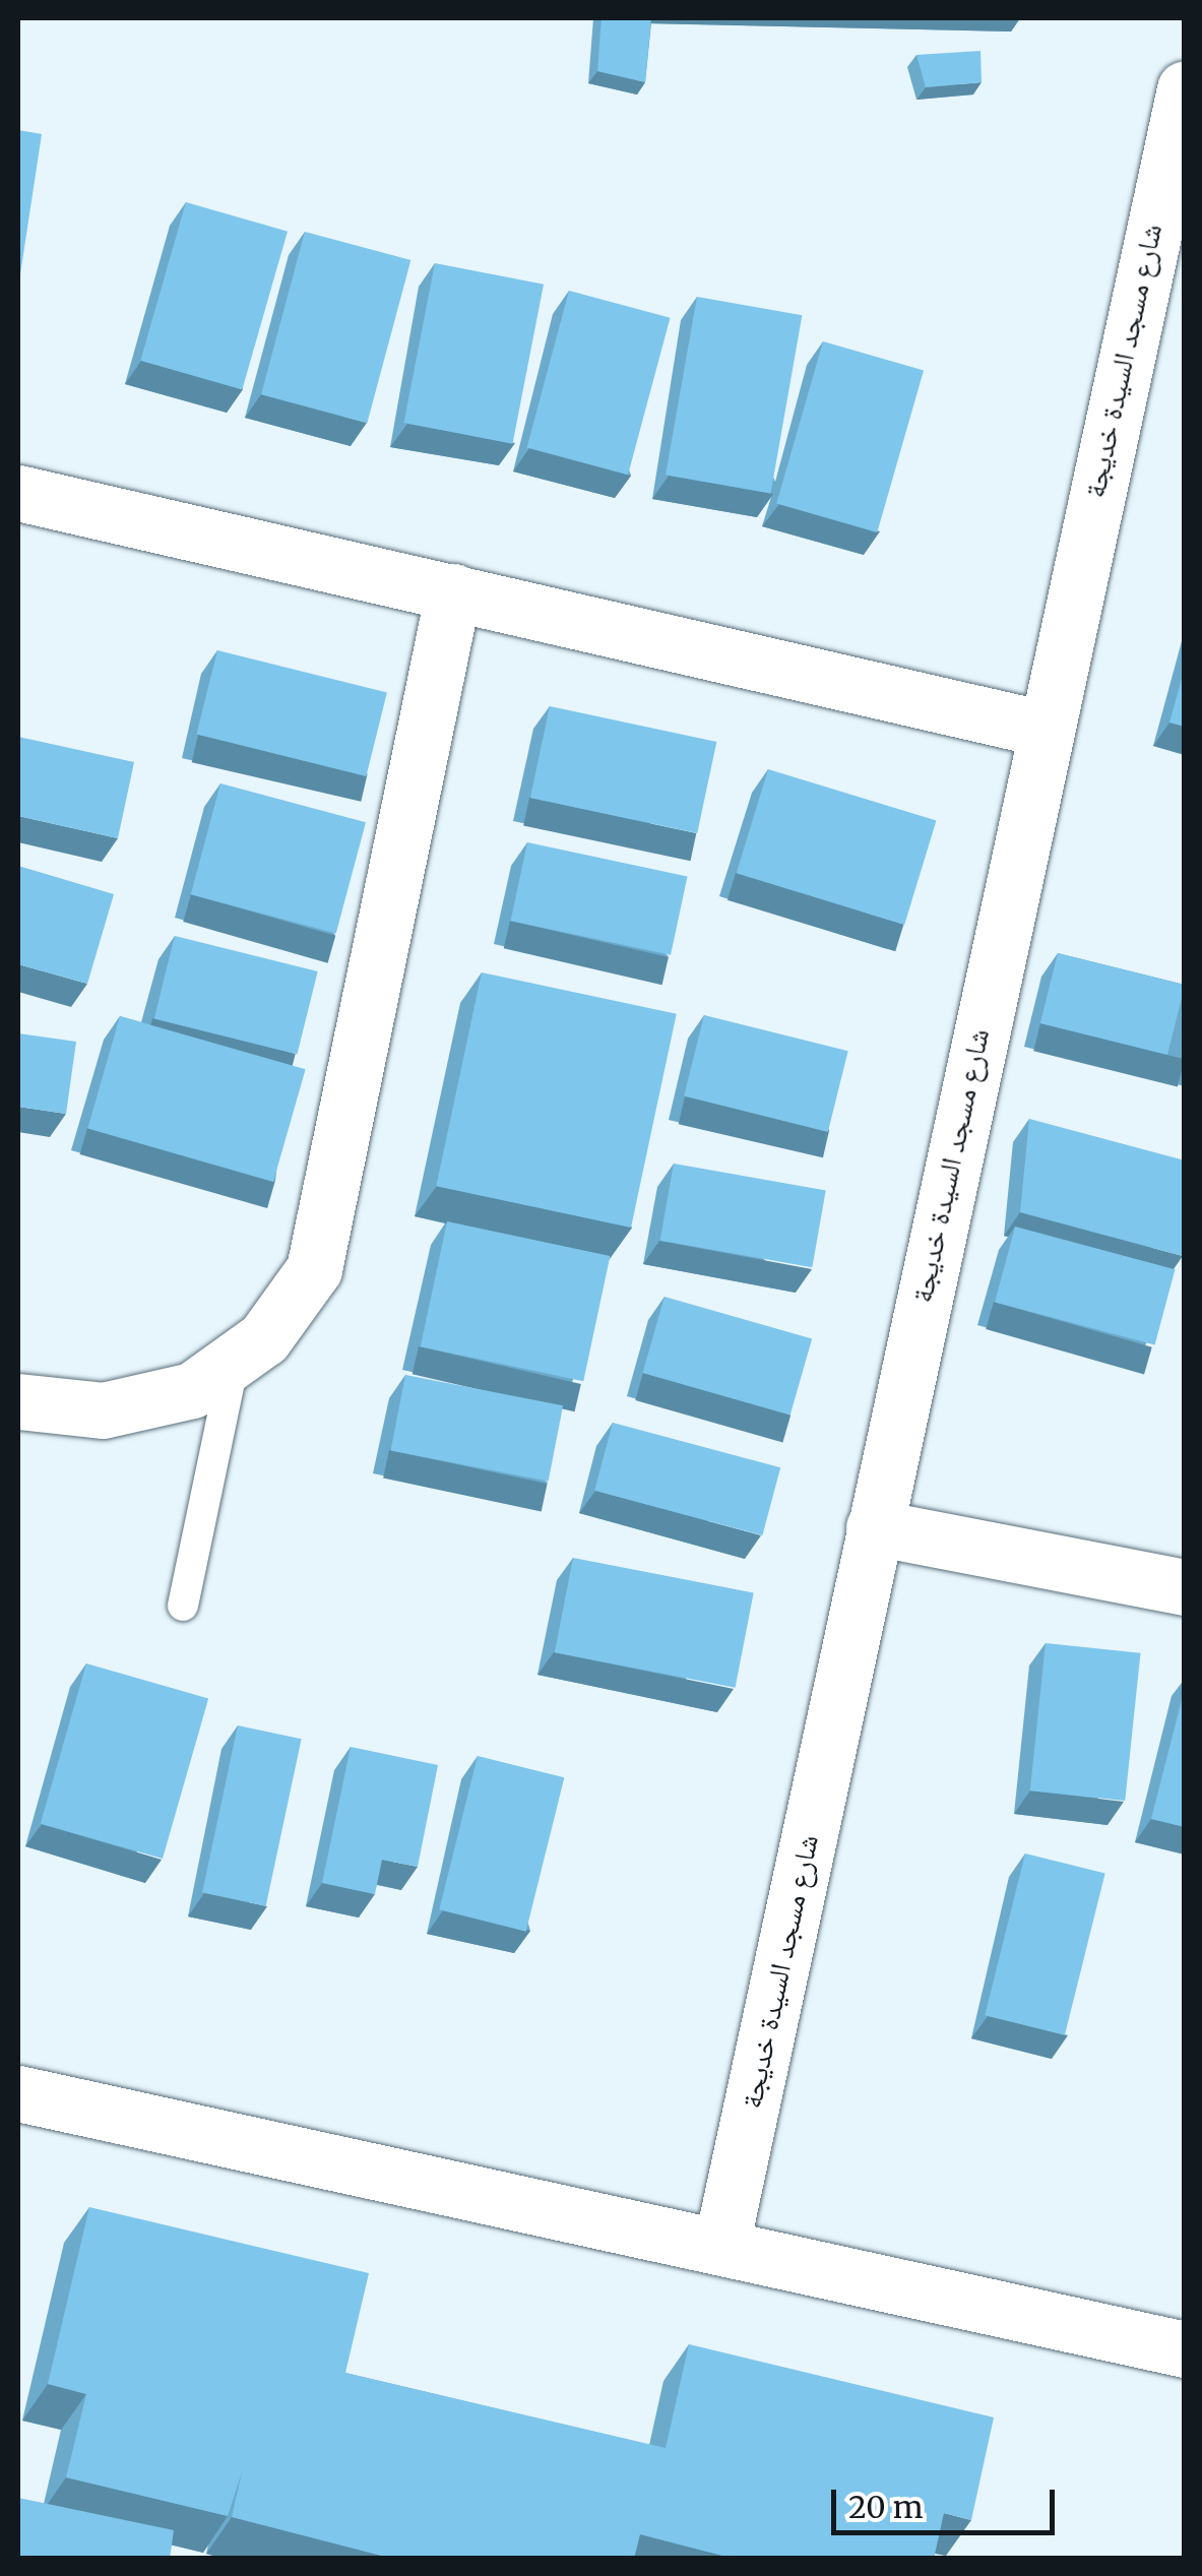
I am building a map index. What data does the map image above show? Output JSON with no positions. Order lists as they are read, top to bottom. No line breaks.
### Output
{"streets":{"street":["شارع مسجد السيدة خديجة"]},"scale_bar":"20 m"}
